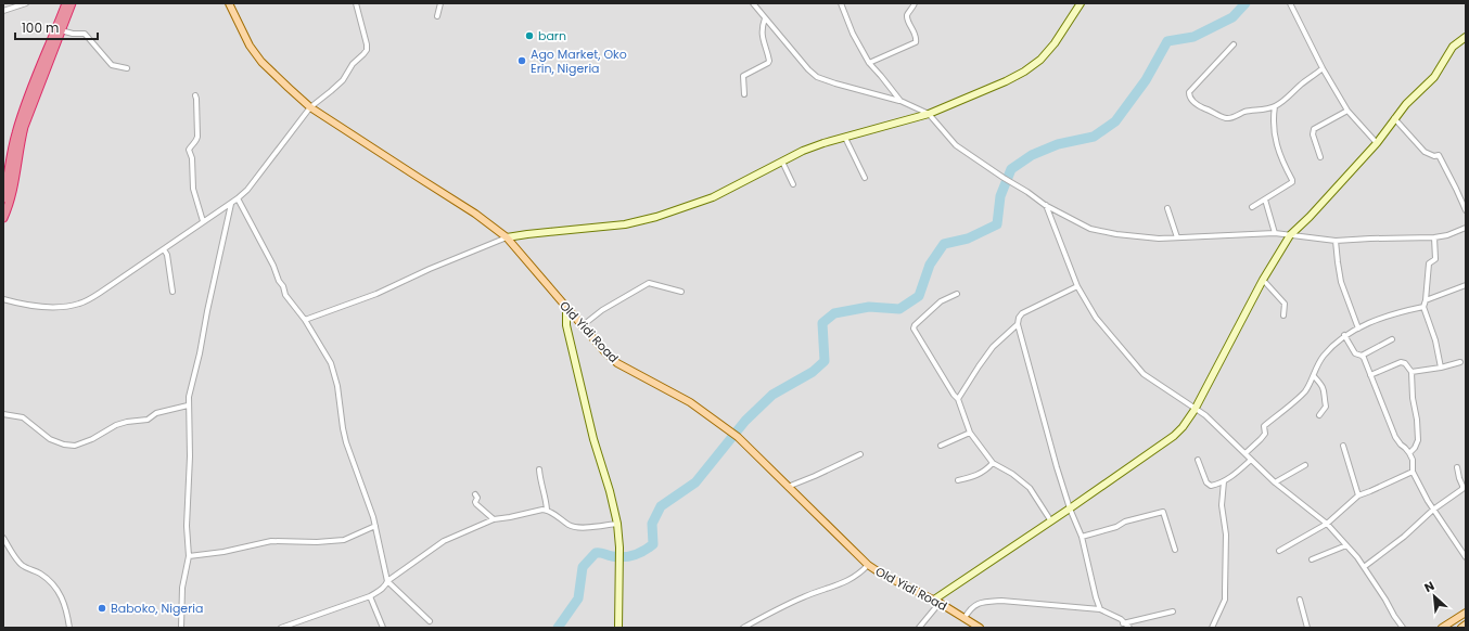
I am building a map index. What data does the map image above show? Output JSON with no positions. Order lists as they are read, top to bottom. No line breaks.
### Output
{"streets":{"main road":["Old Yidi Road"]},"places":["barn","Ago Market, Oko Erin, Nigeria","Baboko, Nigeria"],"scale_bar":"100 m","north":"top left"}
